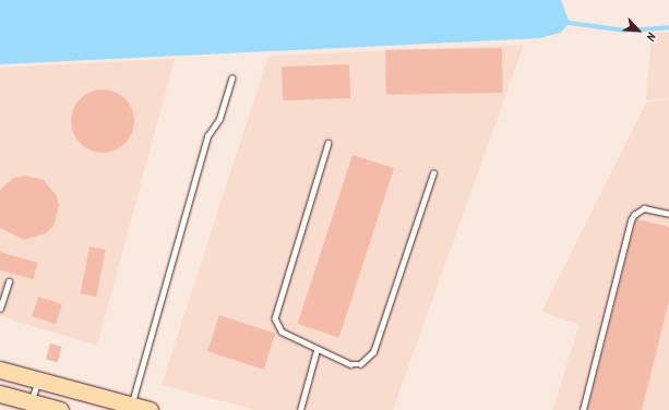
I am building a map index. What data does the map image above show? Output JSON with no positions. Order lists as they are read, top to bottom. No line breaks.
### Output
{"north":"bottom right"}
